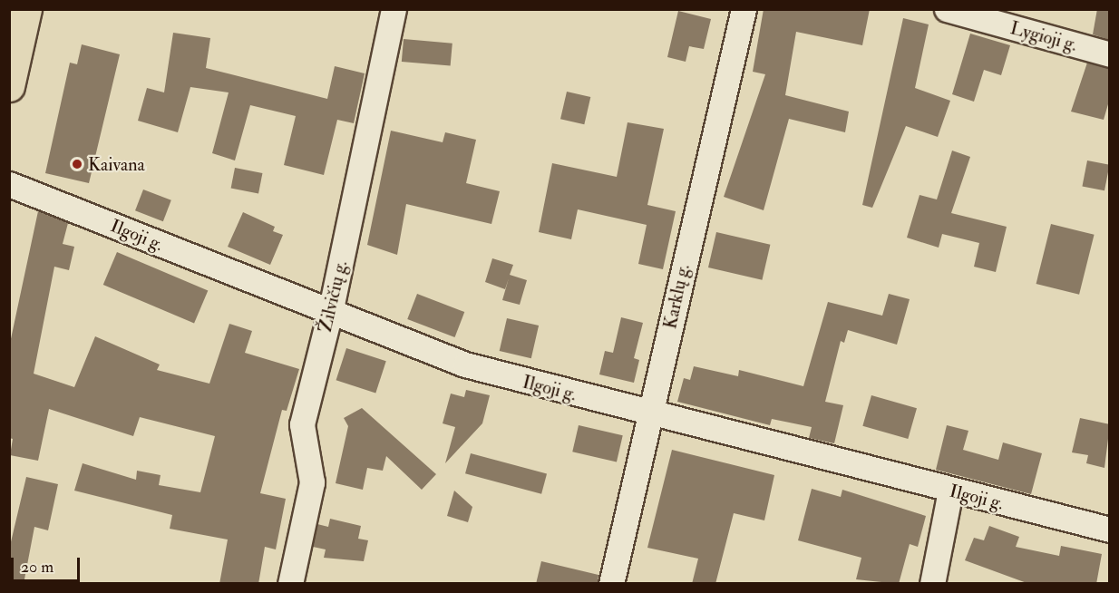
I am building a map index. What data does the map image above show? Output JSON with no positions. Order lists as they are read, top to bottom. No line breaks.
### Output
{"streets":{"street":["Lygioji g.","Ilgoji g.","Žilvičių g.","Karklų g."]},"crossings":[["Ilgoji g.","Žilvičių g."],["Ilgoji g.","Karklų g."]],"places":["Kaivana"],"scale_bar":"20 m"}
